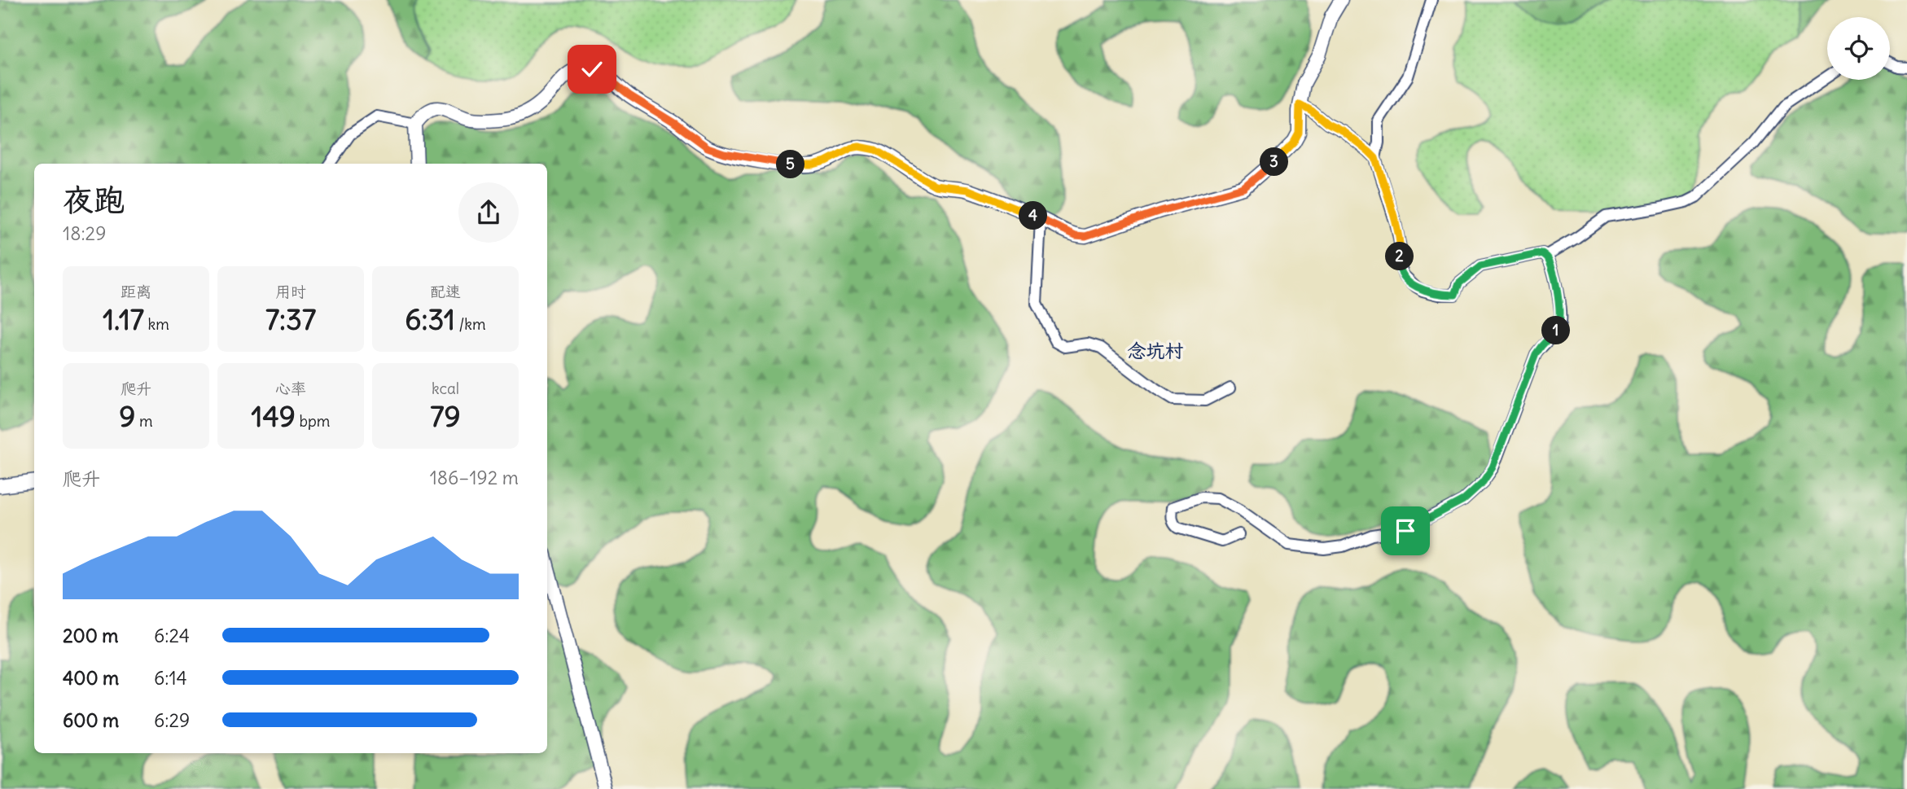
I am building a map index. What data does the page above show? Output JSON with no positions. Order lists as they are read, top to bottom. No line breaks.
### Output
{"districts":["念坑村"],"page":{"pins":["3","5","4","2","1"],"heading":["夜跑","18:29"],"stats":[["距离","1.17 km"],["用时","7:37"],["配速","6:31 /km"],["爬升","9 m"],["心率","149 bpm"],["kcal","79"]],"chart":["爬升","186–192 m"],"list":[{"name":"200 m","note":"6:24"},{"name":"400 m","note":"6:14"},{"name":"600 m","note":"6:29"}]}}
